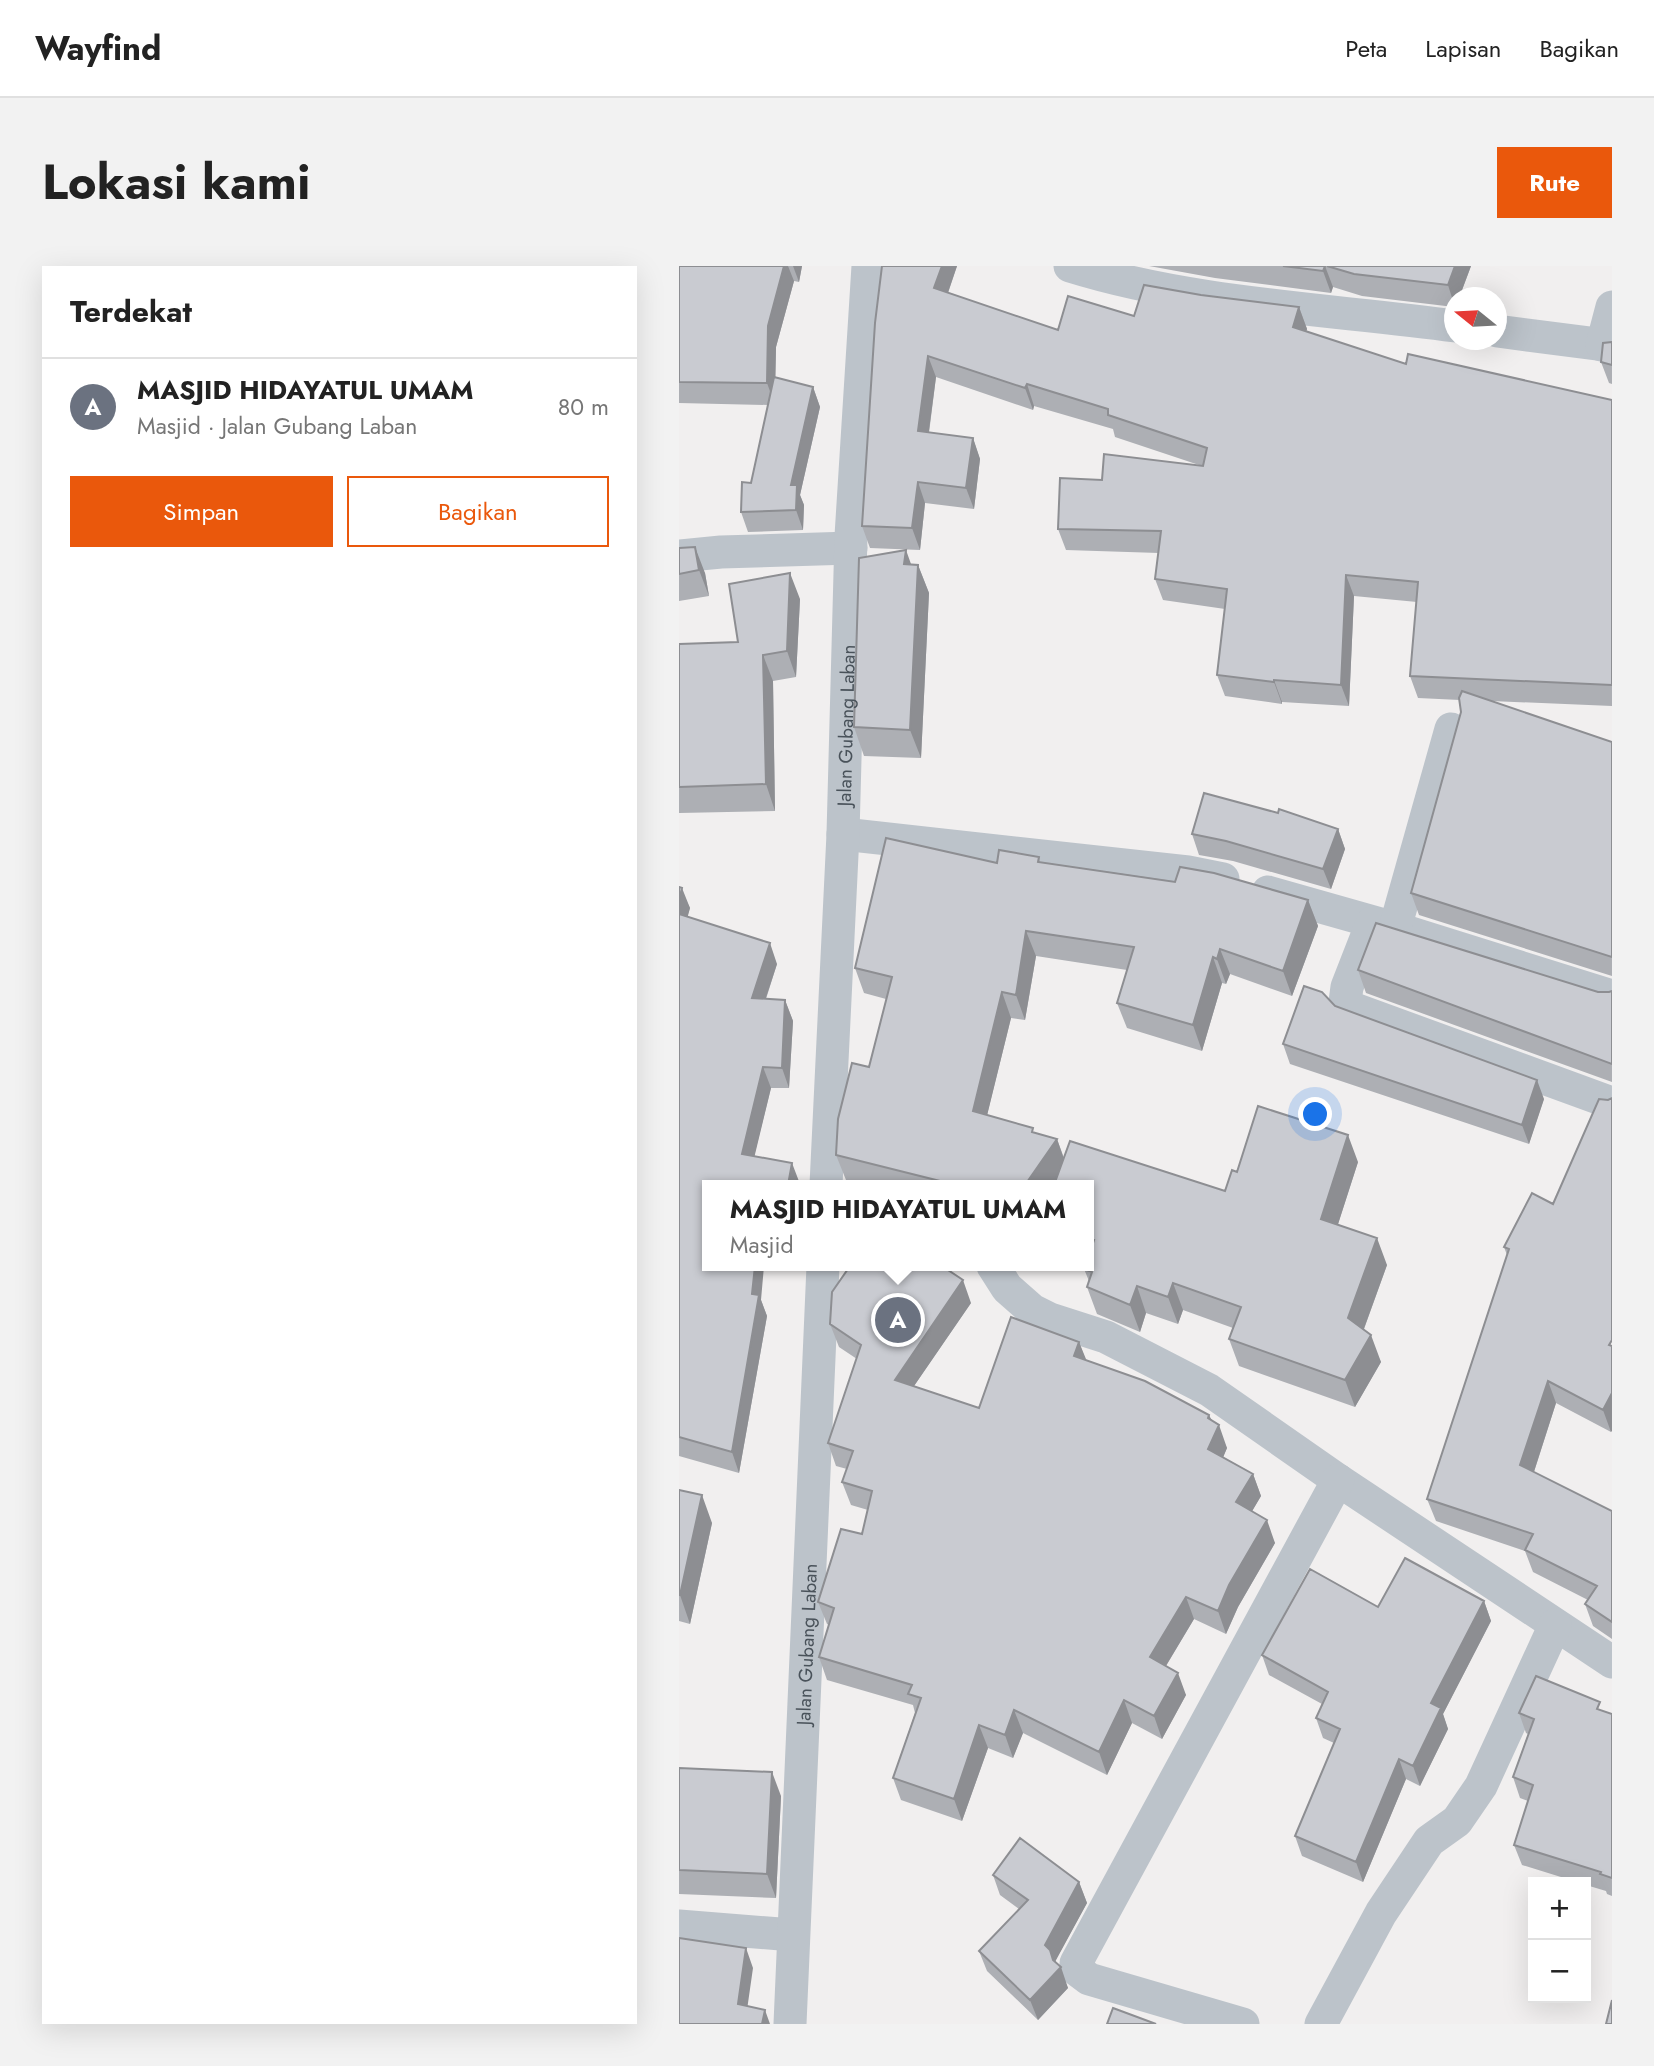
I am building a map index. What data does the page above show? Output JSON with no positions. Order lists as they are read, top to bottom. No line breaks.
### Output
{"streets":{"street":["Jalan Gubang Laban"]},"north":"left","page":{"header":"Wayfind","nav":["Peta","Lapisan","Bagikan"],"title":"Lokasi kami","buttons":["Rute",["Simpan","Bagikan"]],"heading":"Terdekat","list":[{"mark":"A","name":"MASJID HIDAYATUL UMAM","note":"Masjid · Jalan Gubang Laban","value":"80 m"}],"popup":["MASJID HIDAYATUL UMAM","Masjid"],"pins":"A","map_buttons":["+","−"]}}
